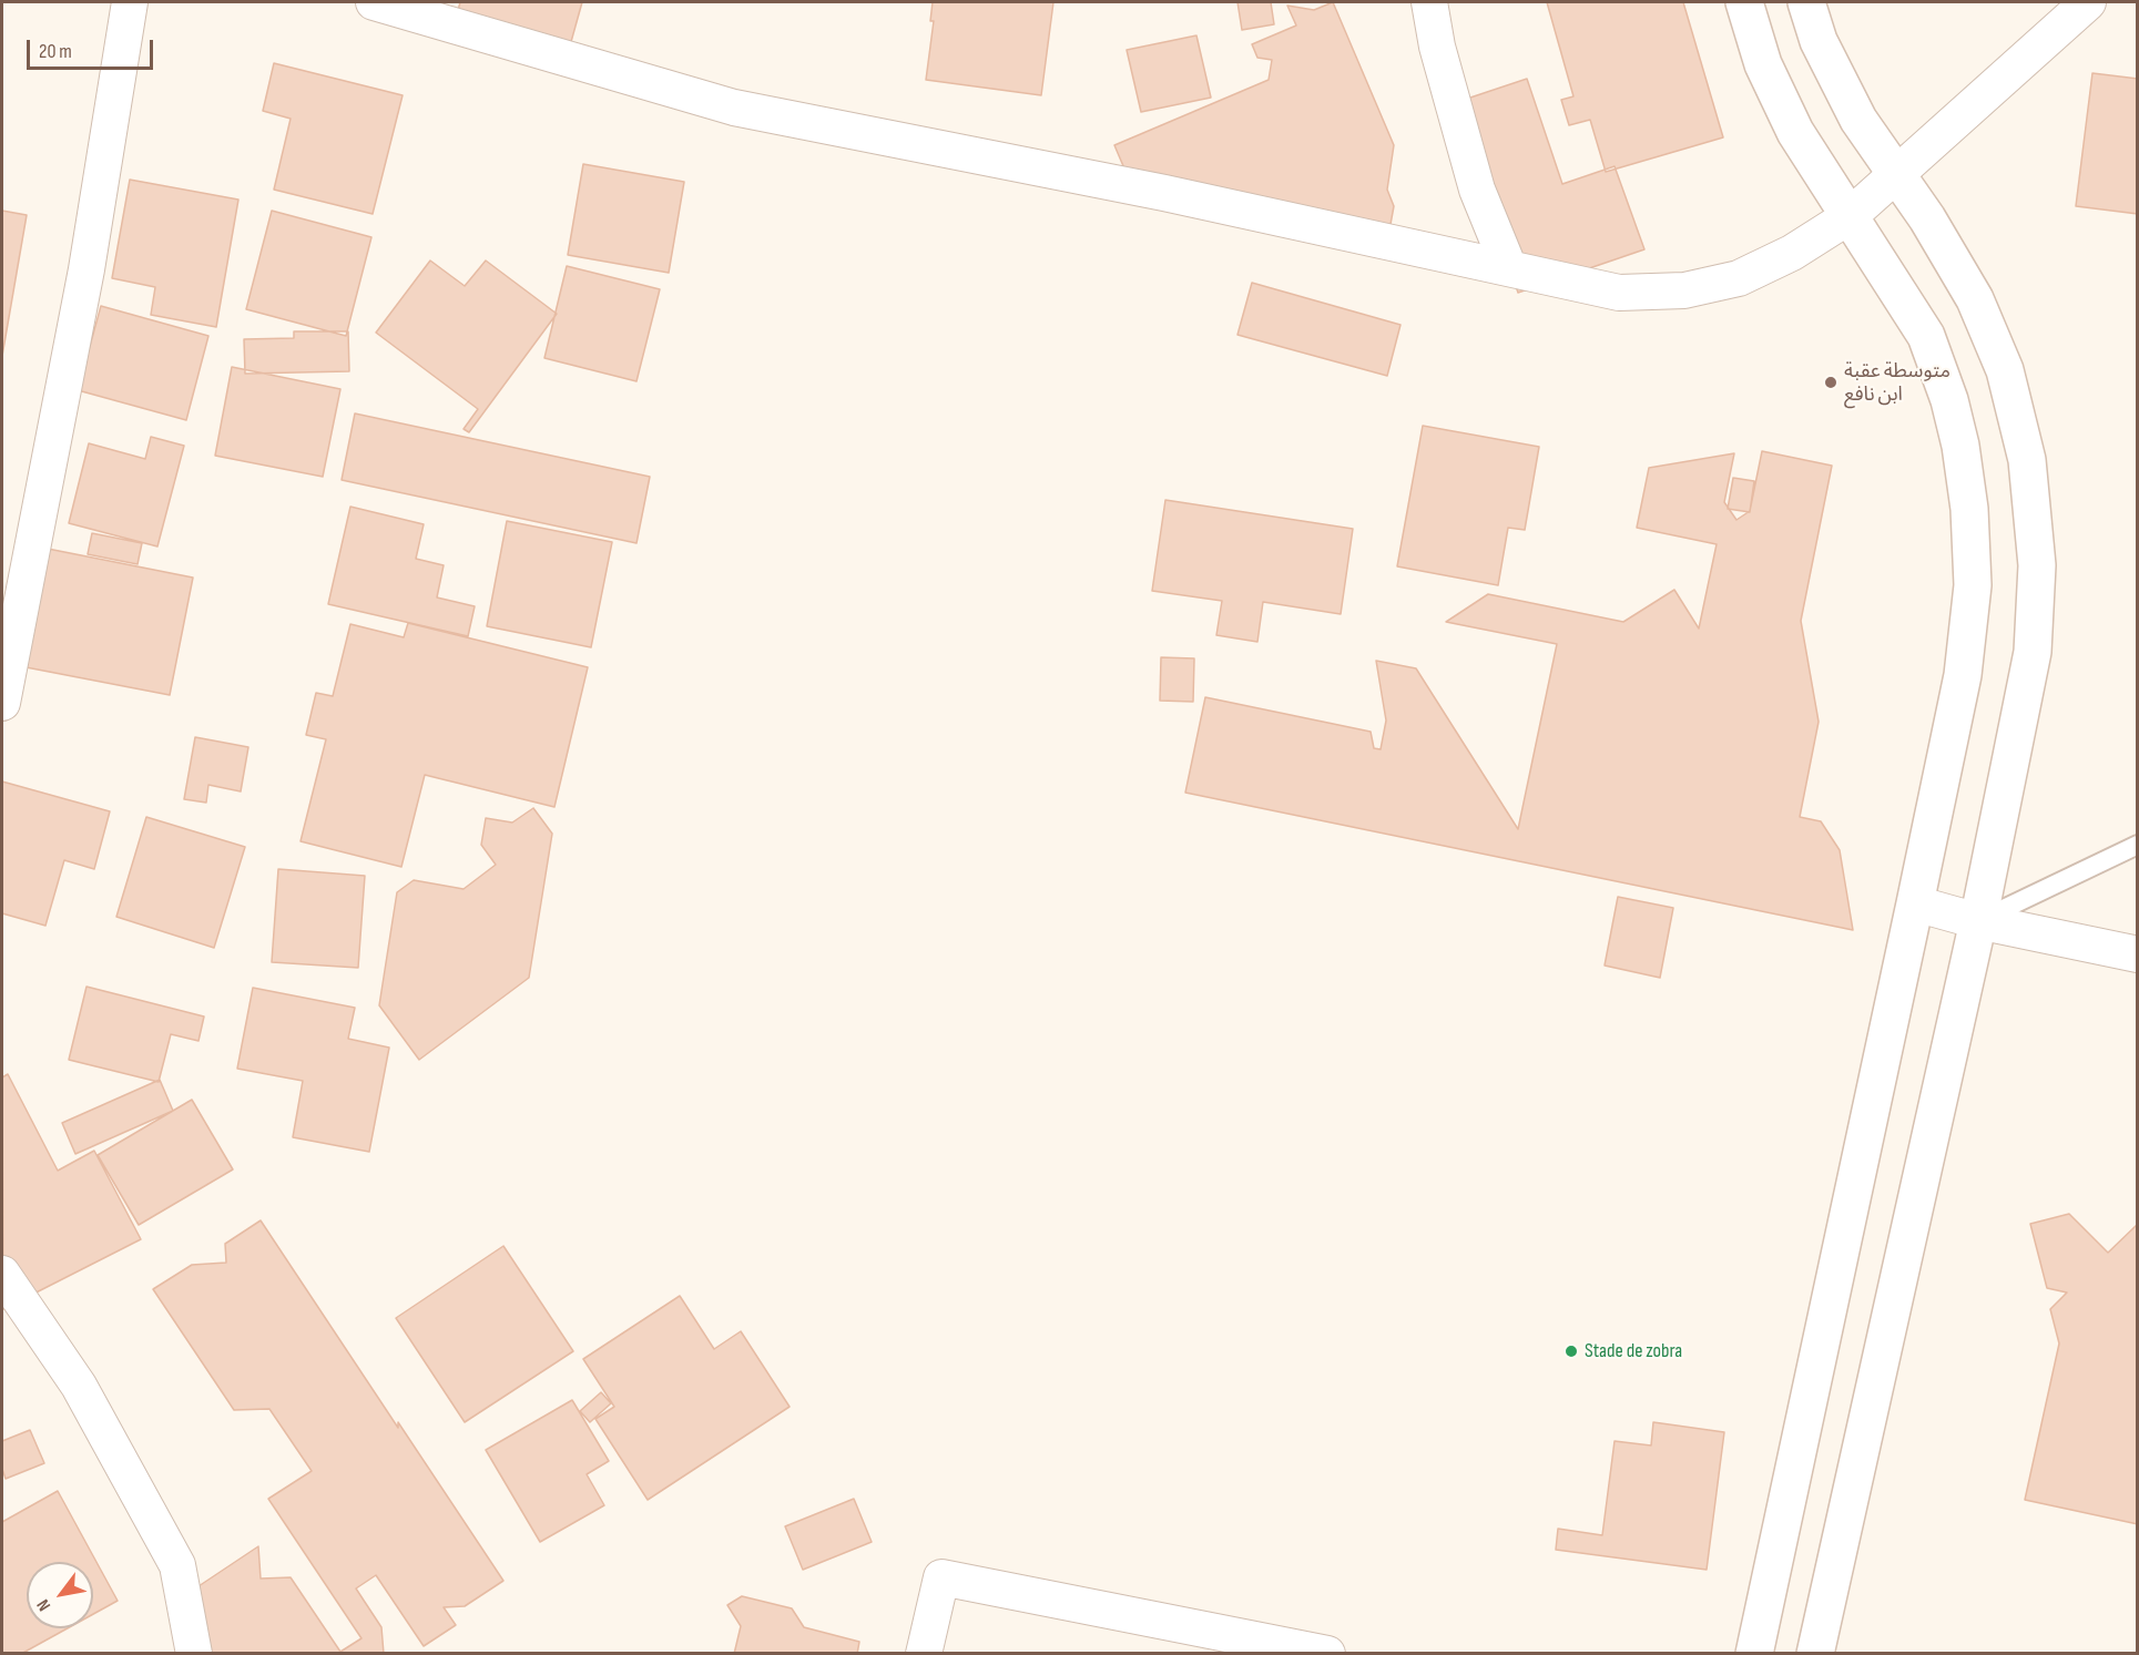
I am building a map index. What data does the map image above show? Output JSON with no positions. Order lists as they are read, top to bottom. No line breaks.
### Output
{"places":["متوسطة عقبة ابن نافع","Stade de zobra"],"scale_bar":"20 m","north":"bottom left"}
